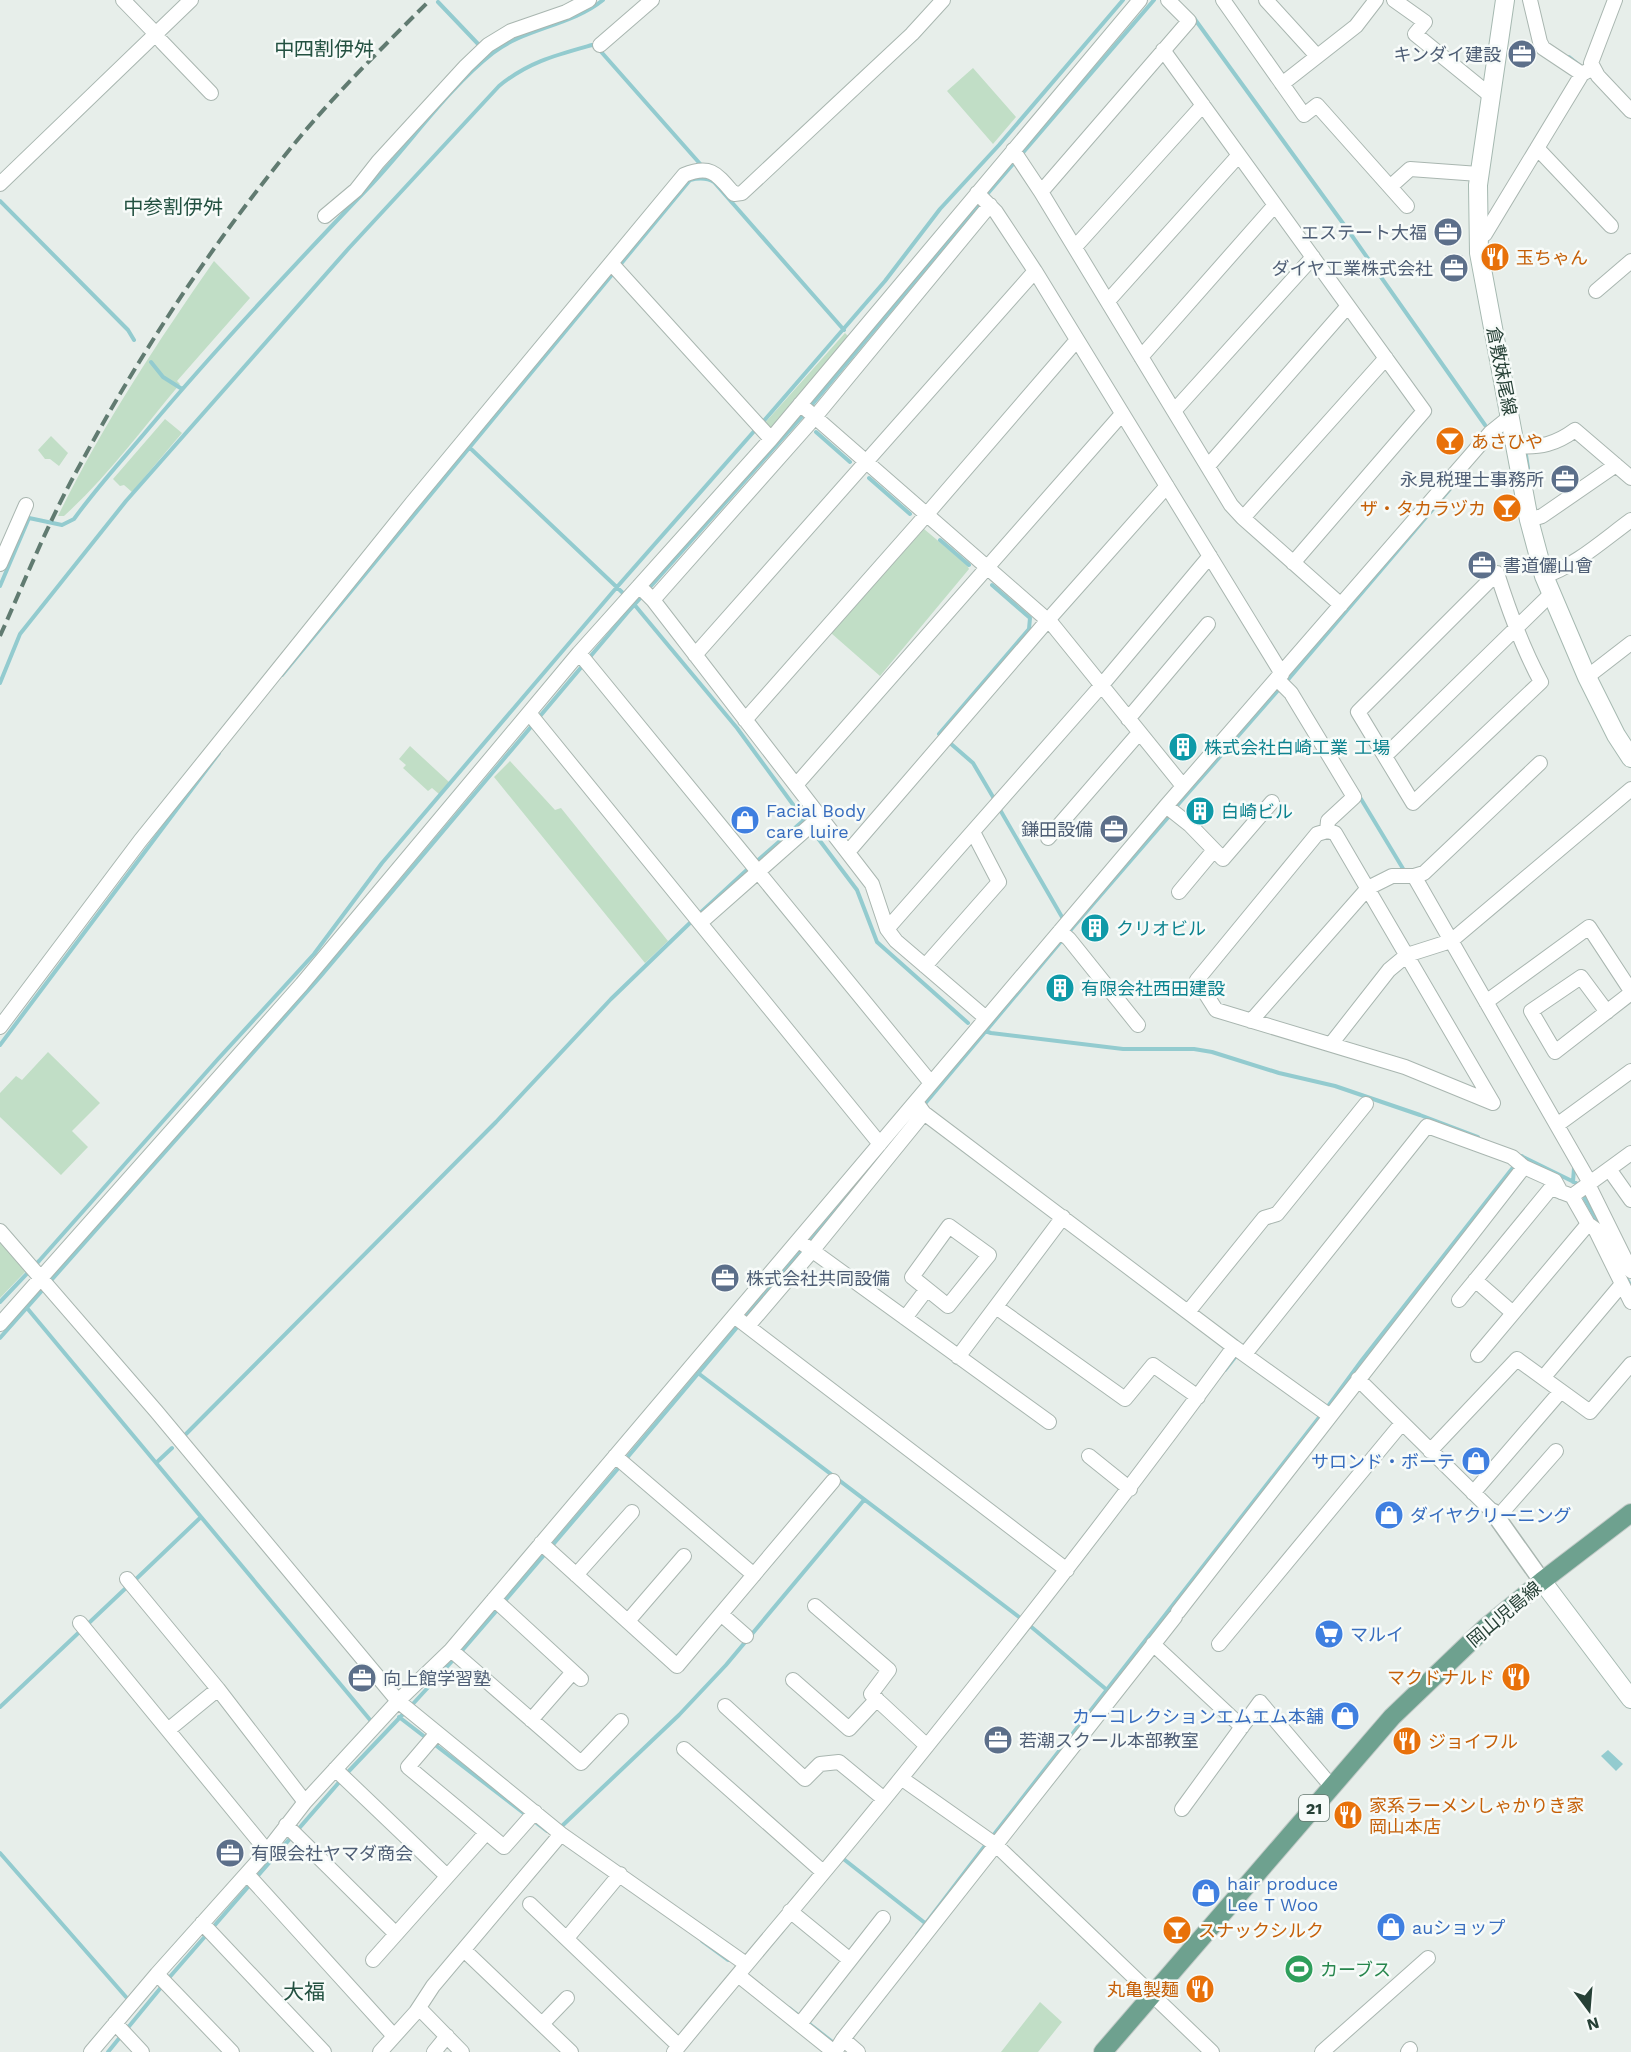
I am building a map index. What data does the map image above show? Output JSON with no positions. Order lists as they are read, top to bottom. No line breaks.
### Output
{"streets":{"main road":["倉敷妹尾線","岡山児島線","21"]},"districts":["中四割伊舛","中参割伊舛","大福"],"places":{"office":["キンダイ建設","エステート大福","ダイヤ工業株式会社","永見税理士事務所","書道儷山會","鎌田設備","株式会社共同設備","向上館学習塾","若潮スクール本部教室","有限会社ヤマダ商会"],"restaurant":["玉ちゃん","マクドナルド","ジョイフル","家系ラーメンしゃかりき家 岡山本店","丸亀製麺"],"bar":["あさひや","ザ・タカラヅカ","スナックシルク"],"building":["株式会社白崎工業 工場","白崎ビル","クリオビル","有限会社西田建設"],"shop":["Facial Body care luire","サロンド・ボーテ","ダイヤクリーニング","カーコレクションエムエム本舗","hair produce Lee T Woo","auショップ"],"supermarket":["マルイ"],"sports":["カーブス"]},"north":"bottom"}
